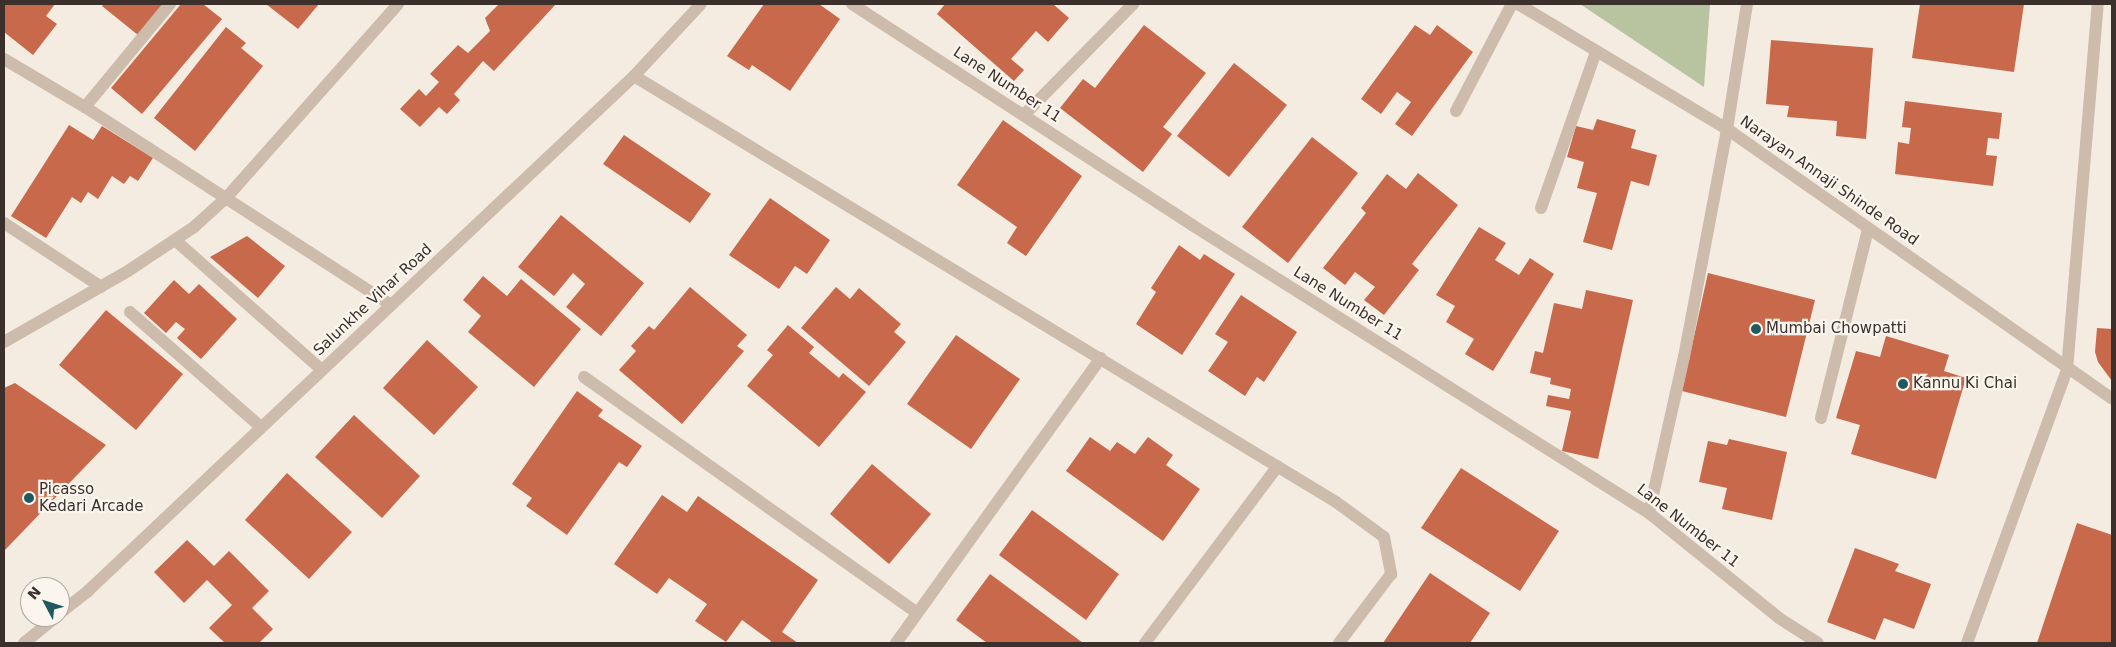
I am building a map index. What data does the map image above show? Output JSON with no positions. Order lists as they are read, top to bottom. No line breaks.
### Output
{"streets":{"street":["Lane Number 11","Narayan Annaji Shinde Road","Salunkhe Vihar Road"]},"places":["Mumbai Chowpatti","Kannu Ki Chai","Picasso Kedari Arcade"],"north":"top left"}
